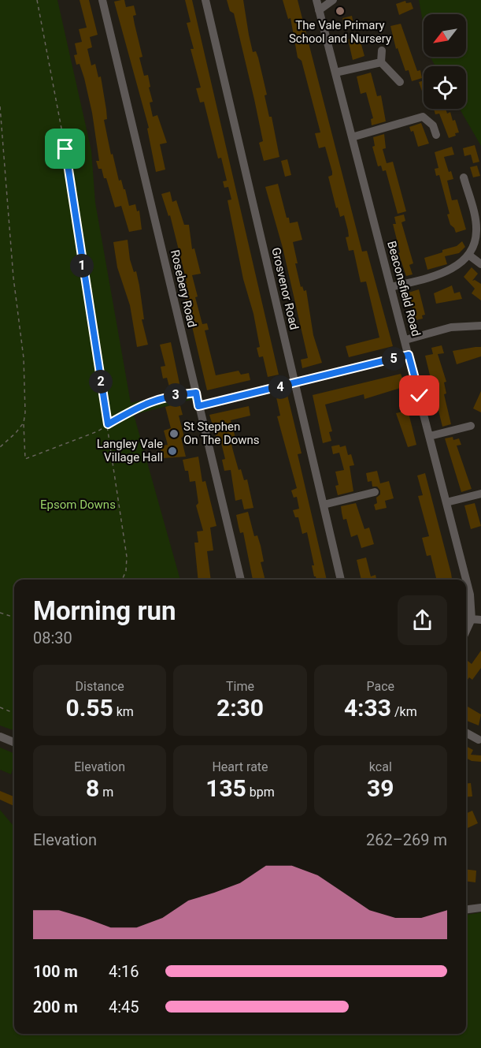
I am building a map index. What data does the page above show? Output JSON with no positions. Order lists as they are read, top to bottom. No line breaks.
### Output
{"streets":{"street":["Rosebery Road","Grosvenor Road","Beaconsfield Road"]},"parks":["Epsom Downs"],"places":["The Vale Primary School and Nursery","St Stephen On The Downs","Langley Vale Village Hall"],"north":"bottom left","page":{"pins":["1","5","2","4","3"],"heading":["Morning run","08:30"],"stats":[["Distance","0.55 km"],["Time","2:30"],["Pace","4:33 /km"],["Elevation","8 m"],["Heart rate","135 bpm"],["kcal","39"]],"chart":["Elevation","262–269 m"],"list":[{"name":"100 m","note":"4:16"},{"name":"200 m","note":"4:45"}]}}
